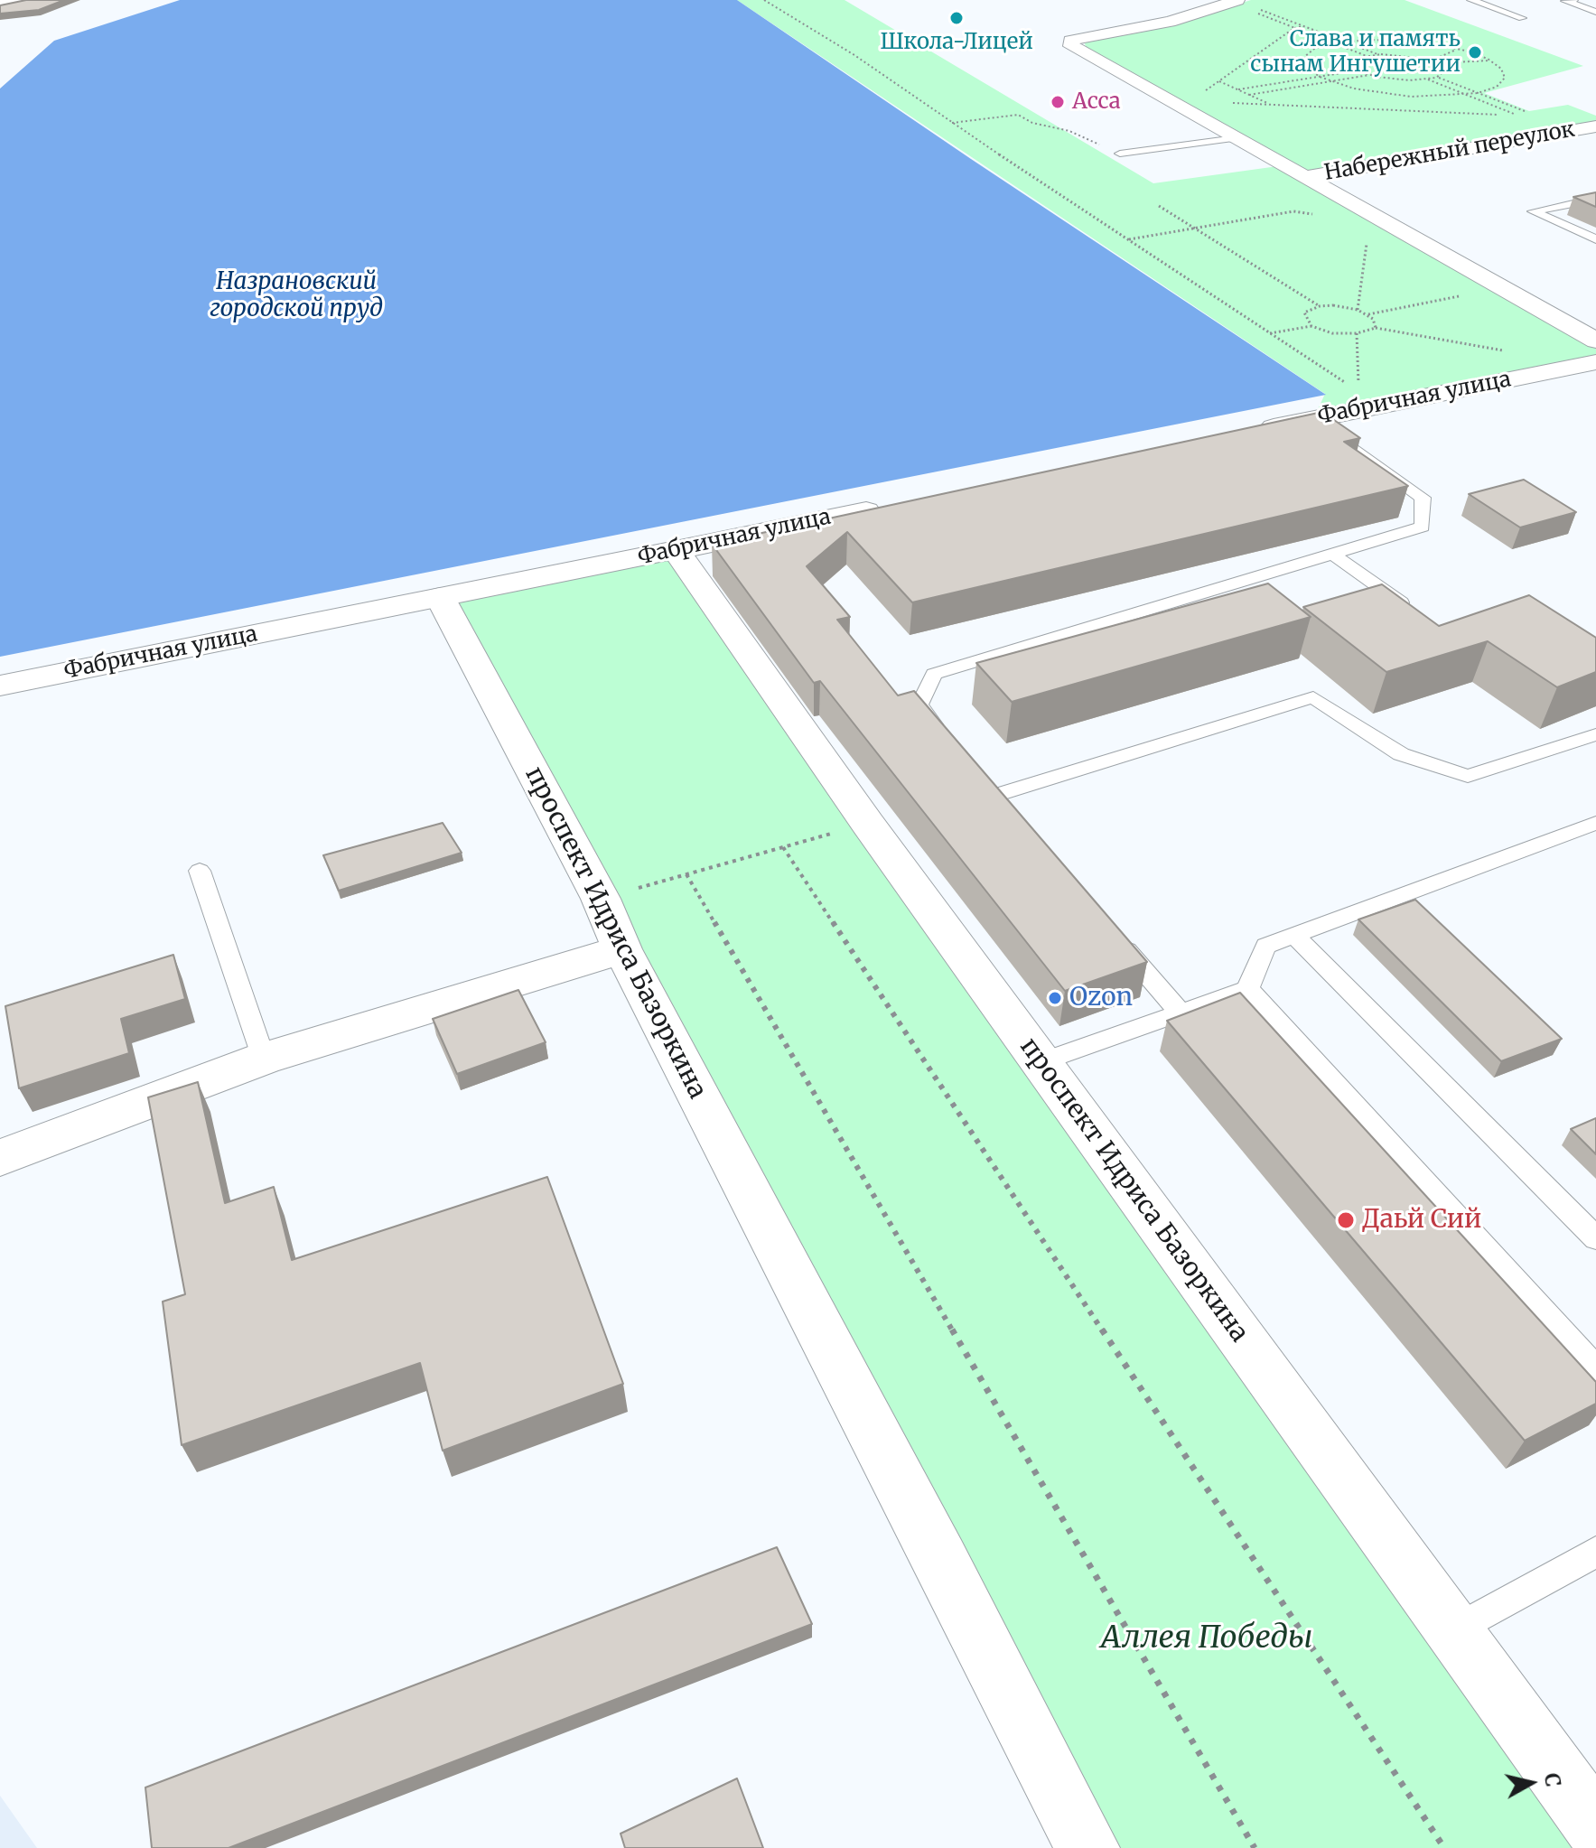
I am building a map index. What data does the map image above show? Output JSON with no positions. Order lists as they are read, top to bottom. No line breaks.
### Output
{"streets":{"street":["Набережный переулок","Фабричная улица","проспект Идриса Базоркина"]},"crossings":[["Фабричная улица","проспект Идриса Базоркина"]],"water":["Назрановский городской пруд"],"parks":["Аллея Победы"],"places":["Школа-Лицей","Слава и память сынам Ингушетии","Асса","Ozon","Даьй Сий"],"north":"right"}
